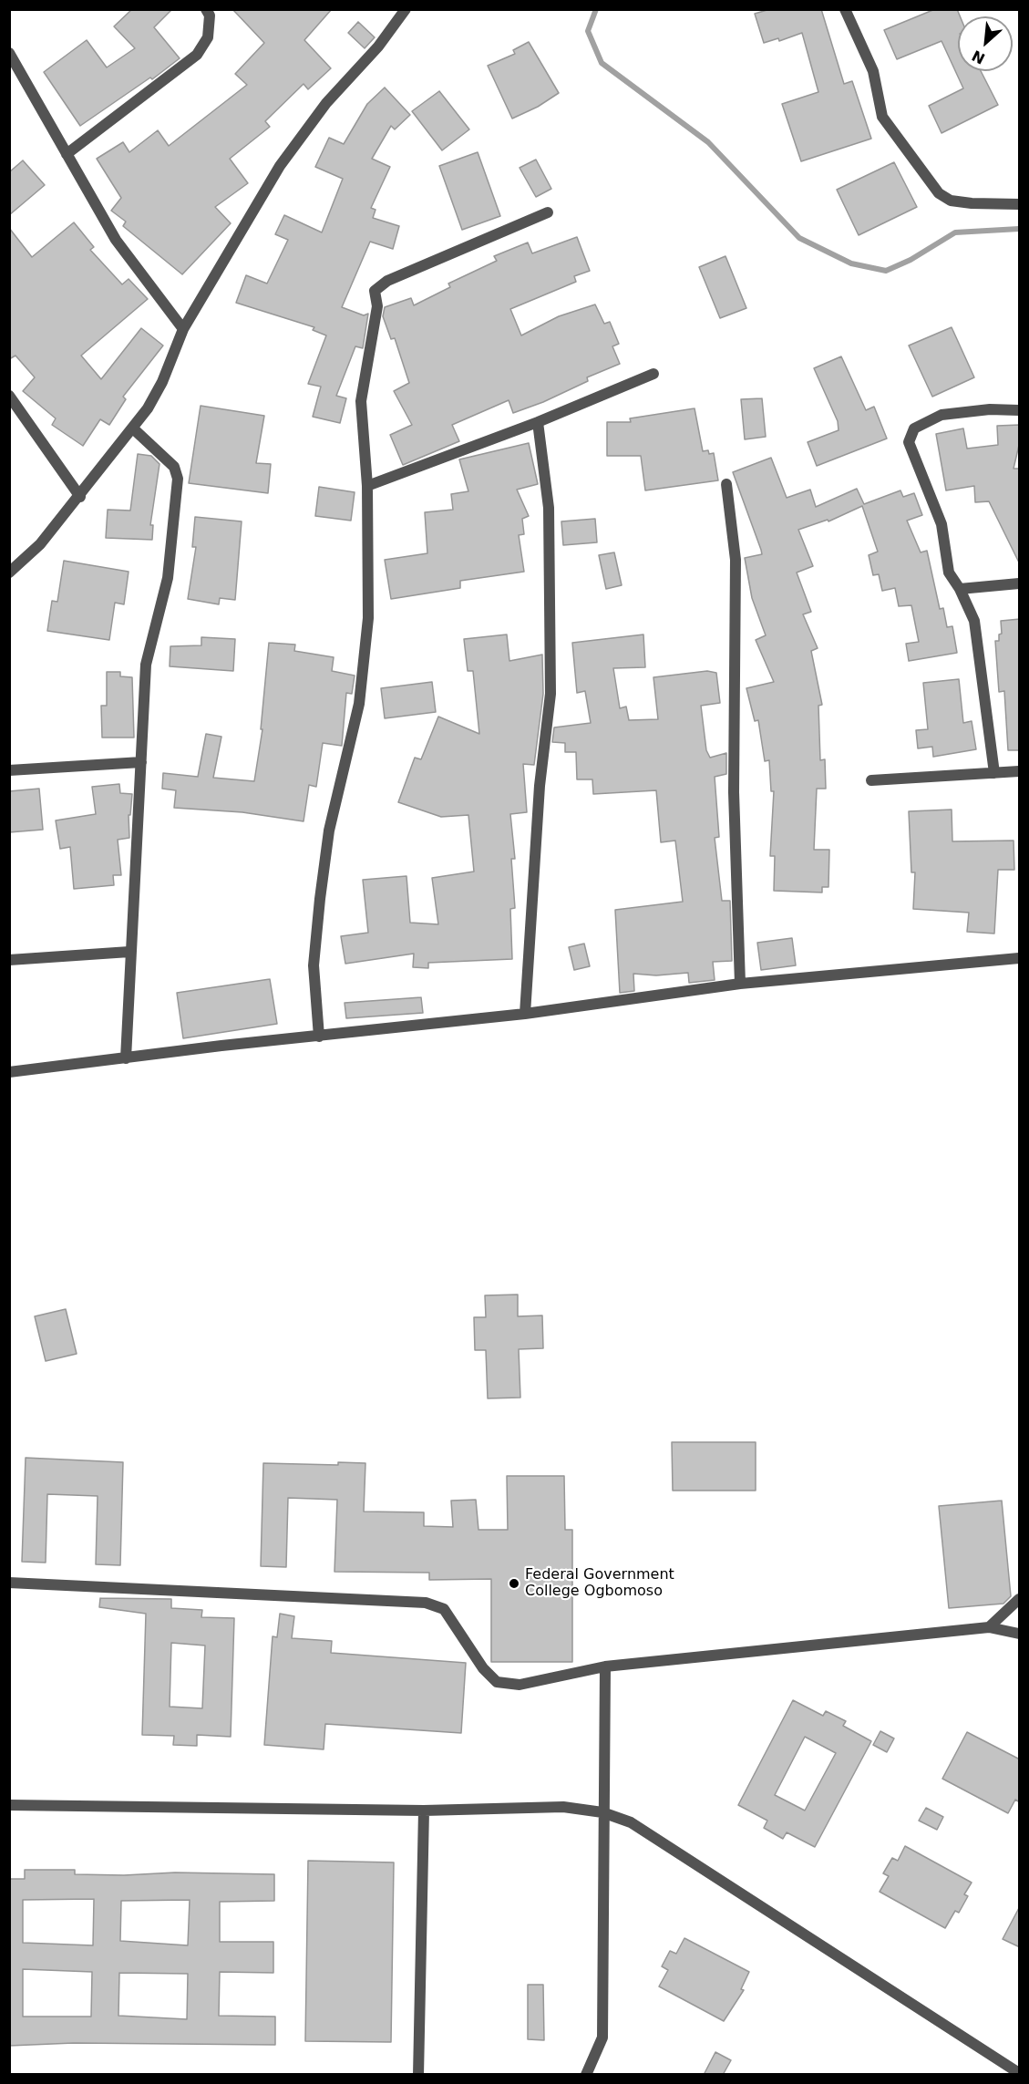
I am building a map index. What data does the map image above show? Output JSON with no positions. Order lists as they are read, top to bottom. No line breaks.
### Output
{"places":["Federal Government College Ogbomoso"],"north":"bottom left"}
